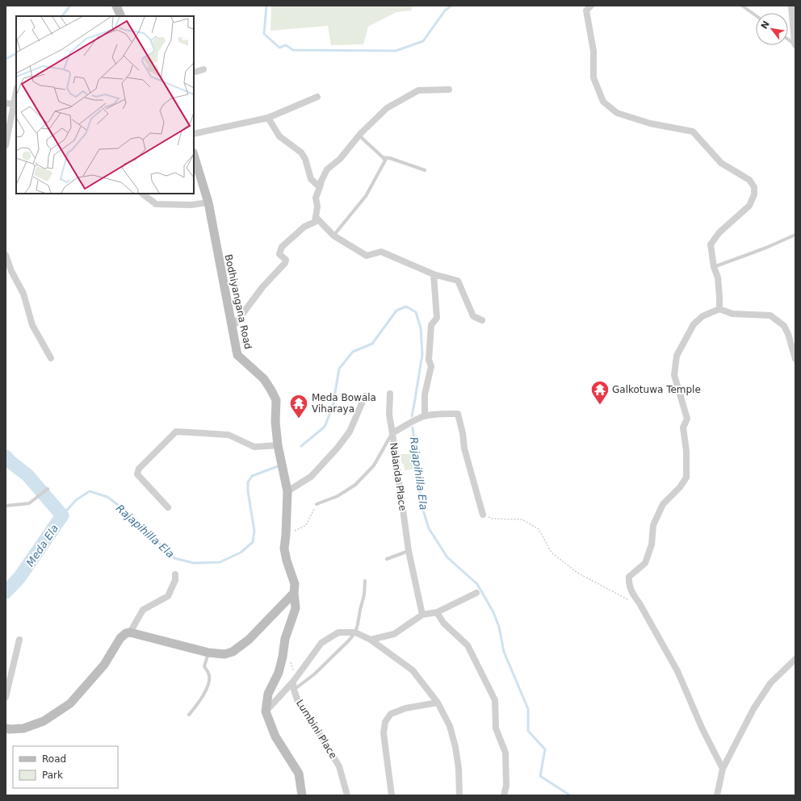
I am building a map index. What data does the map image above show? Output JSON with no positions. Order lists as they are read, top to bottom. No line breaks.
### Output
{"streets":{"street":["Bodhiyangana Road","Nalanda Place","Lumbini Place"]},"water":["Rajapihilla Ela","Meda Ela"],"places":{"temple":["Galkotuwa Temple","Meda Bowala Viharaya"]},"legend":["Road","Park"],"north":"top left"}
